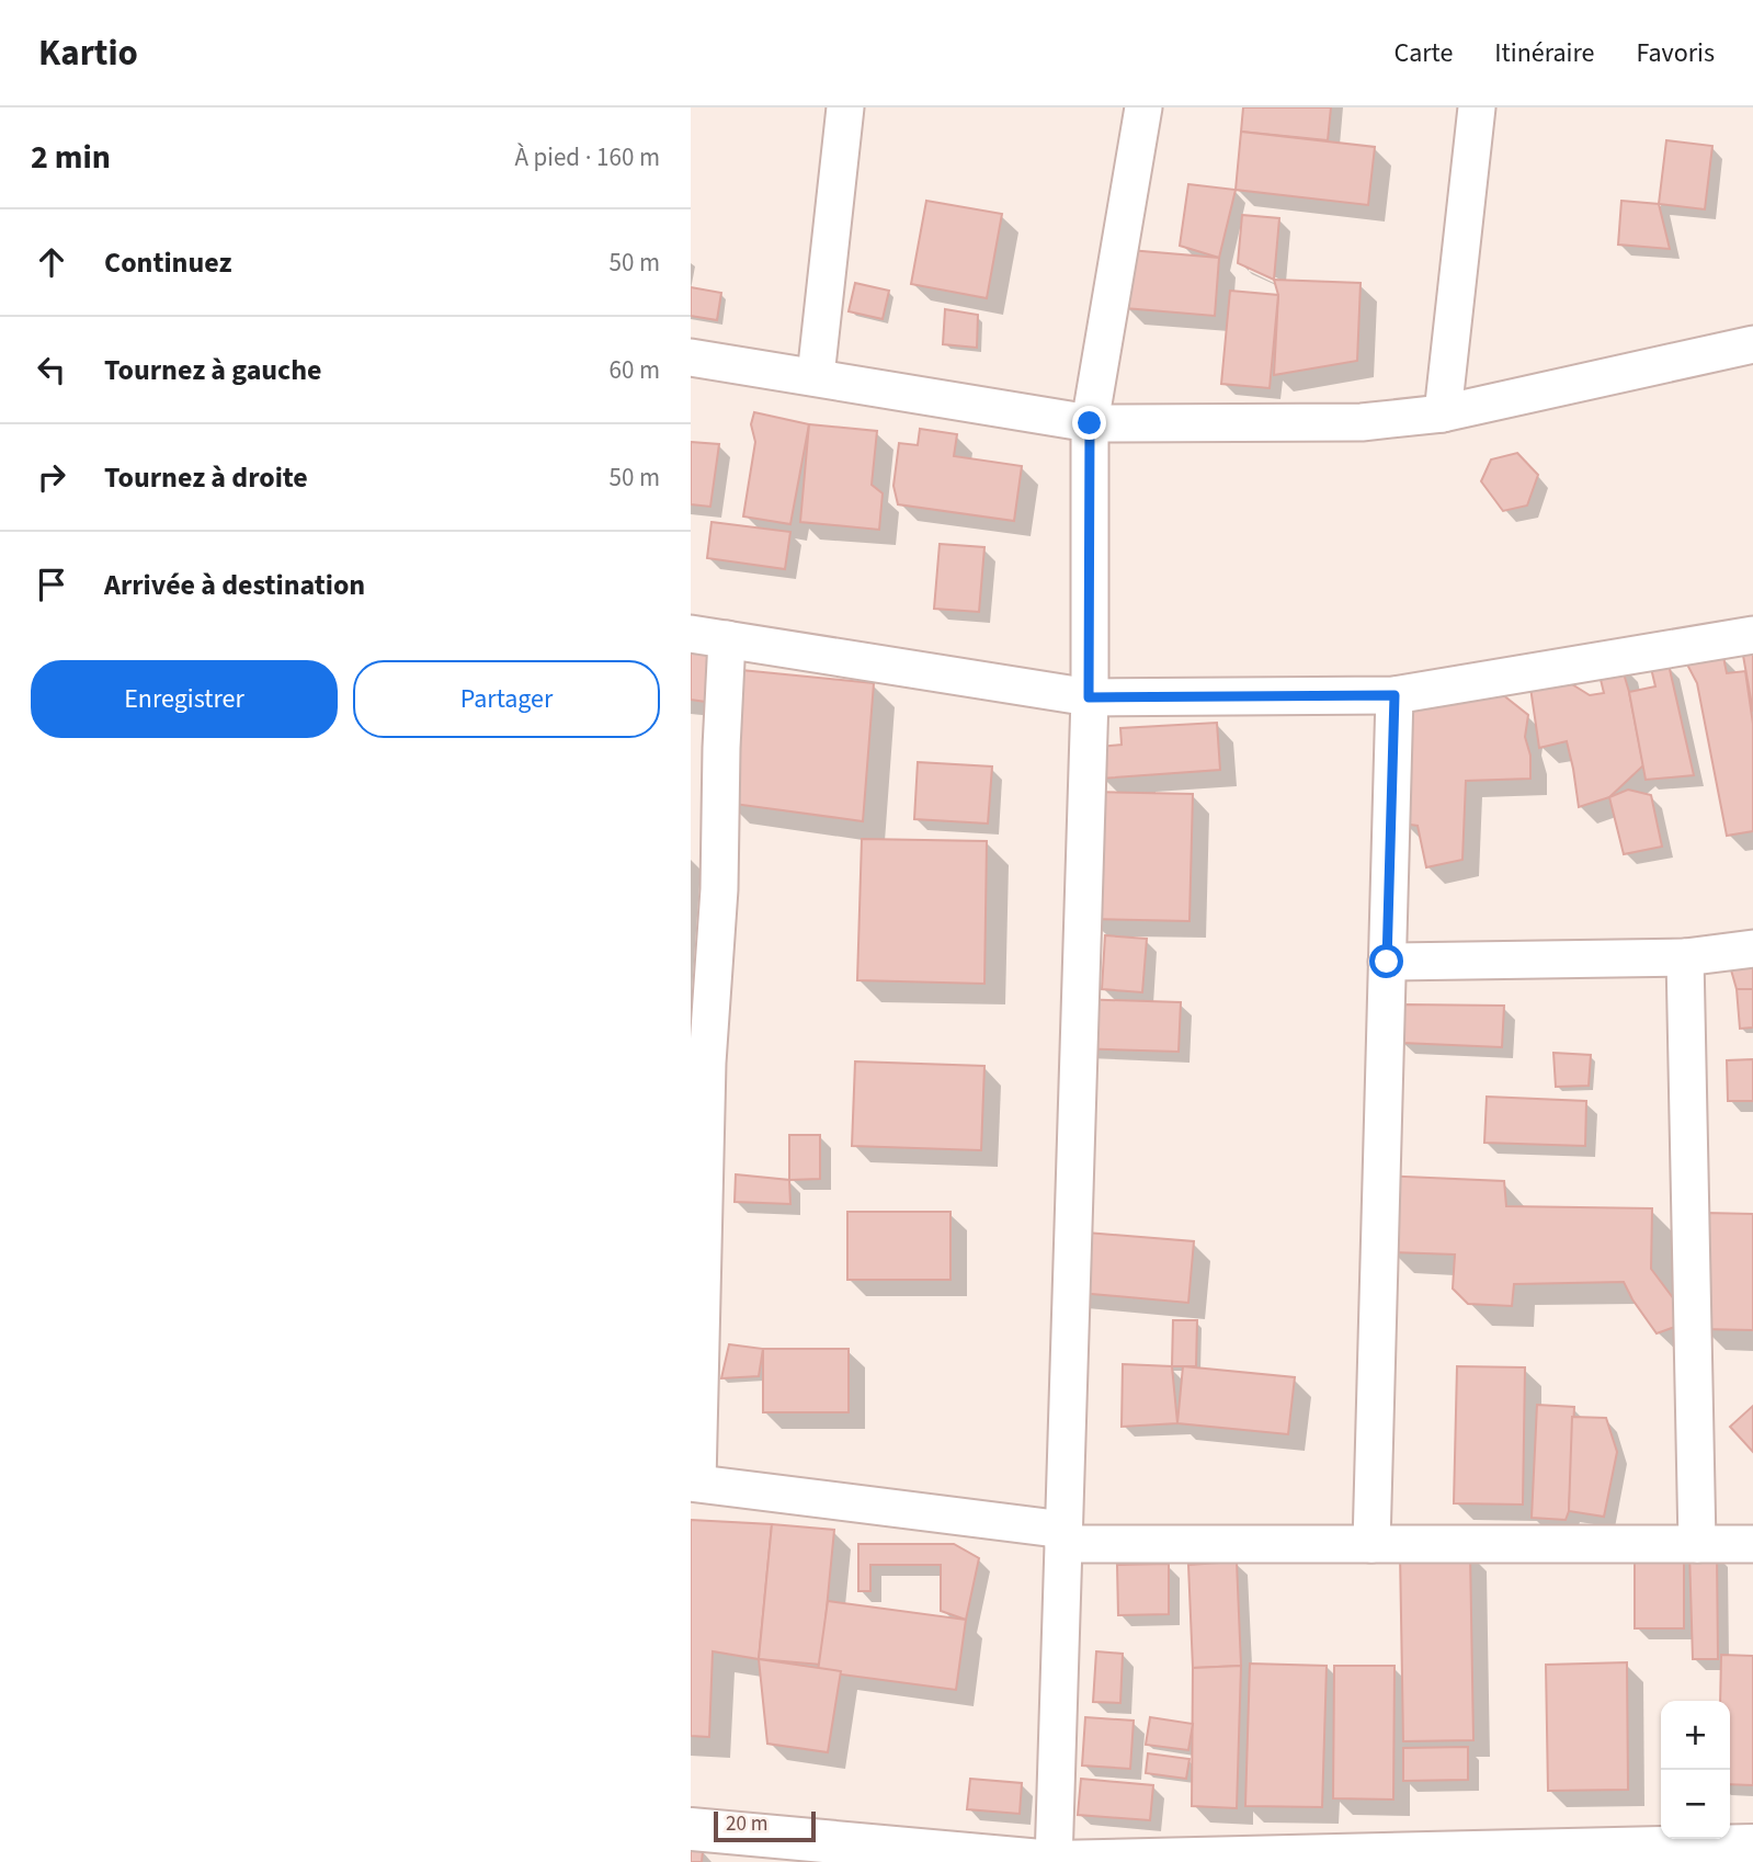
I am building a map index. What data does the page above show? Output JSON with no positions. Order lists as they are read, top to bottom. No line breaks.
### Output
{"scale_bar":"20 m","page":{"header":"Kartio","nav":["Carte","Itinéraire","Favoris"],"heading":["2 min","À pied · 160 m"],"list":[["Continuez","50 m"],["Tournez à gauche","60 m"],["Tournez à droite","50 m"],"Arrivée à destination"],"buttons":["Enregistrer","Partager"],"map_buttons":["+","−"],"scale":"20 m"}}
